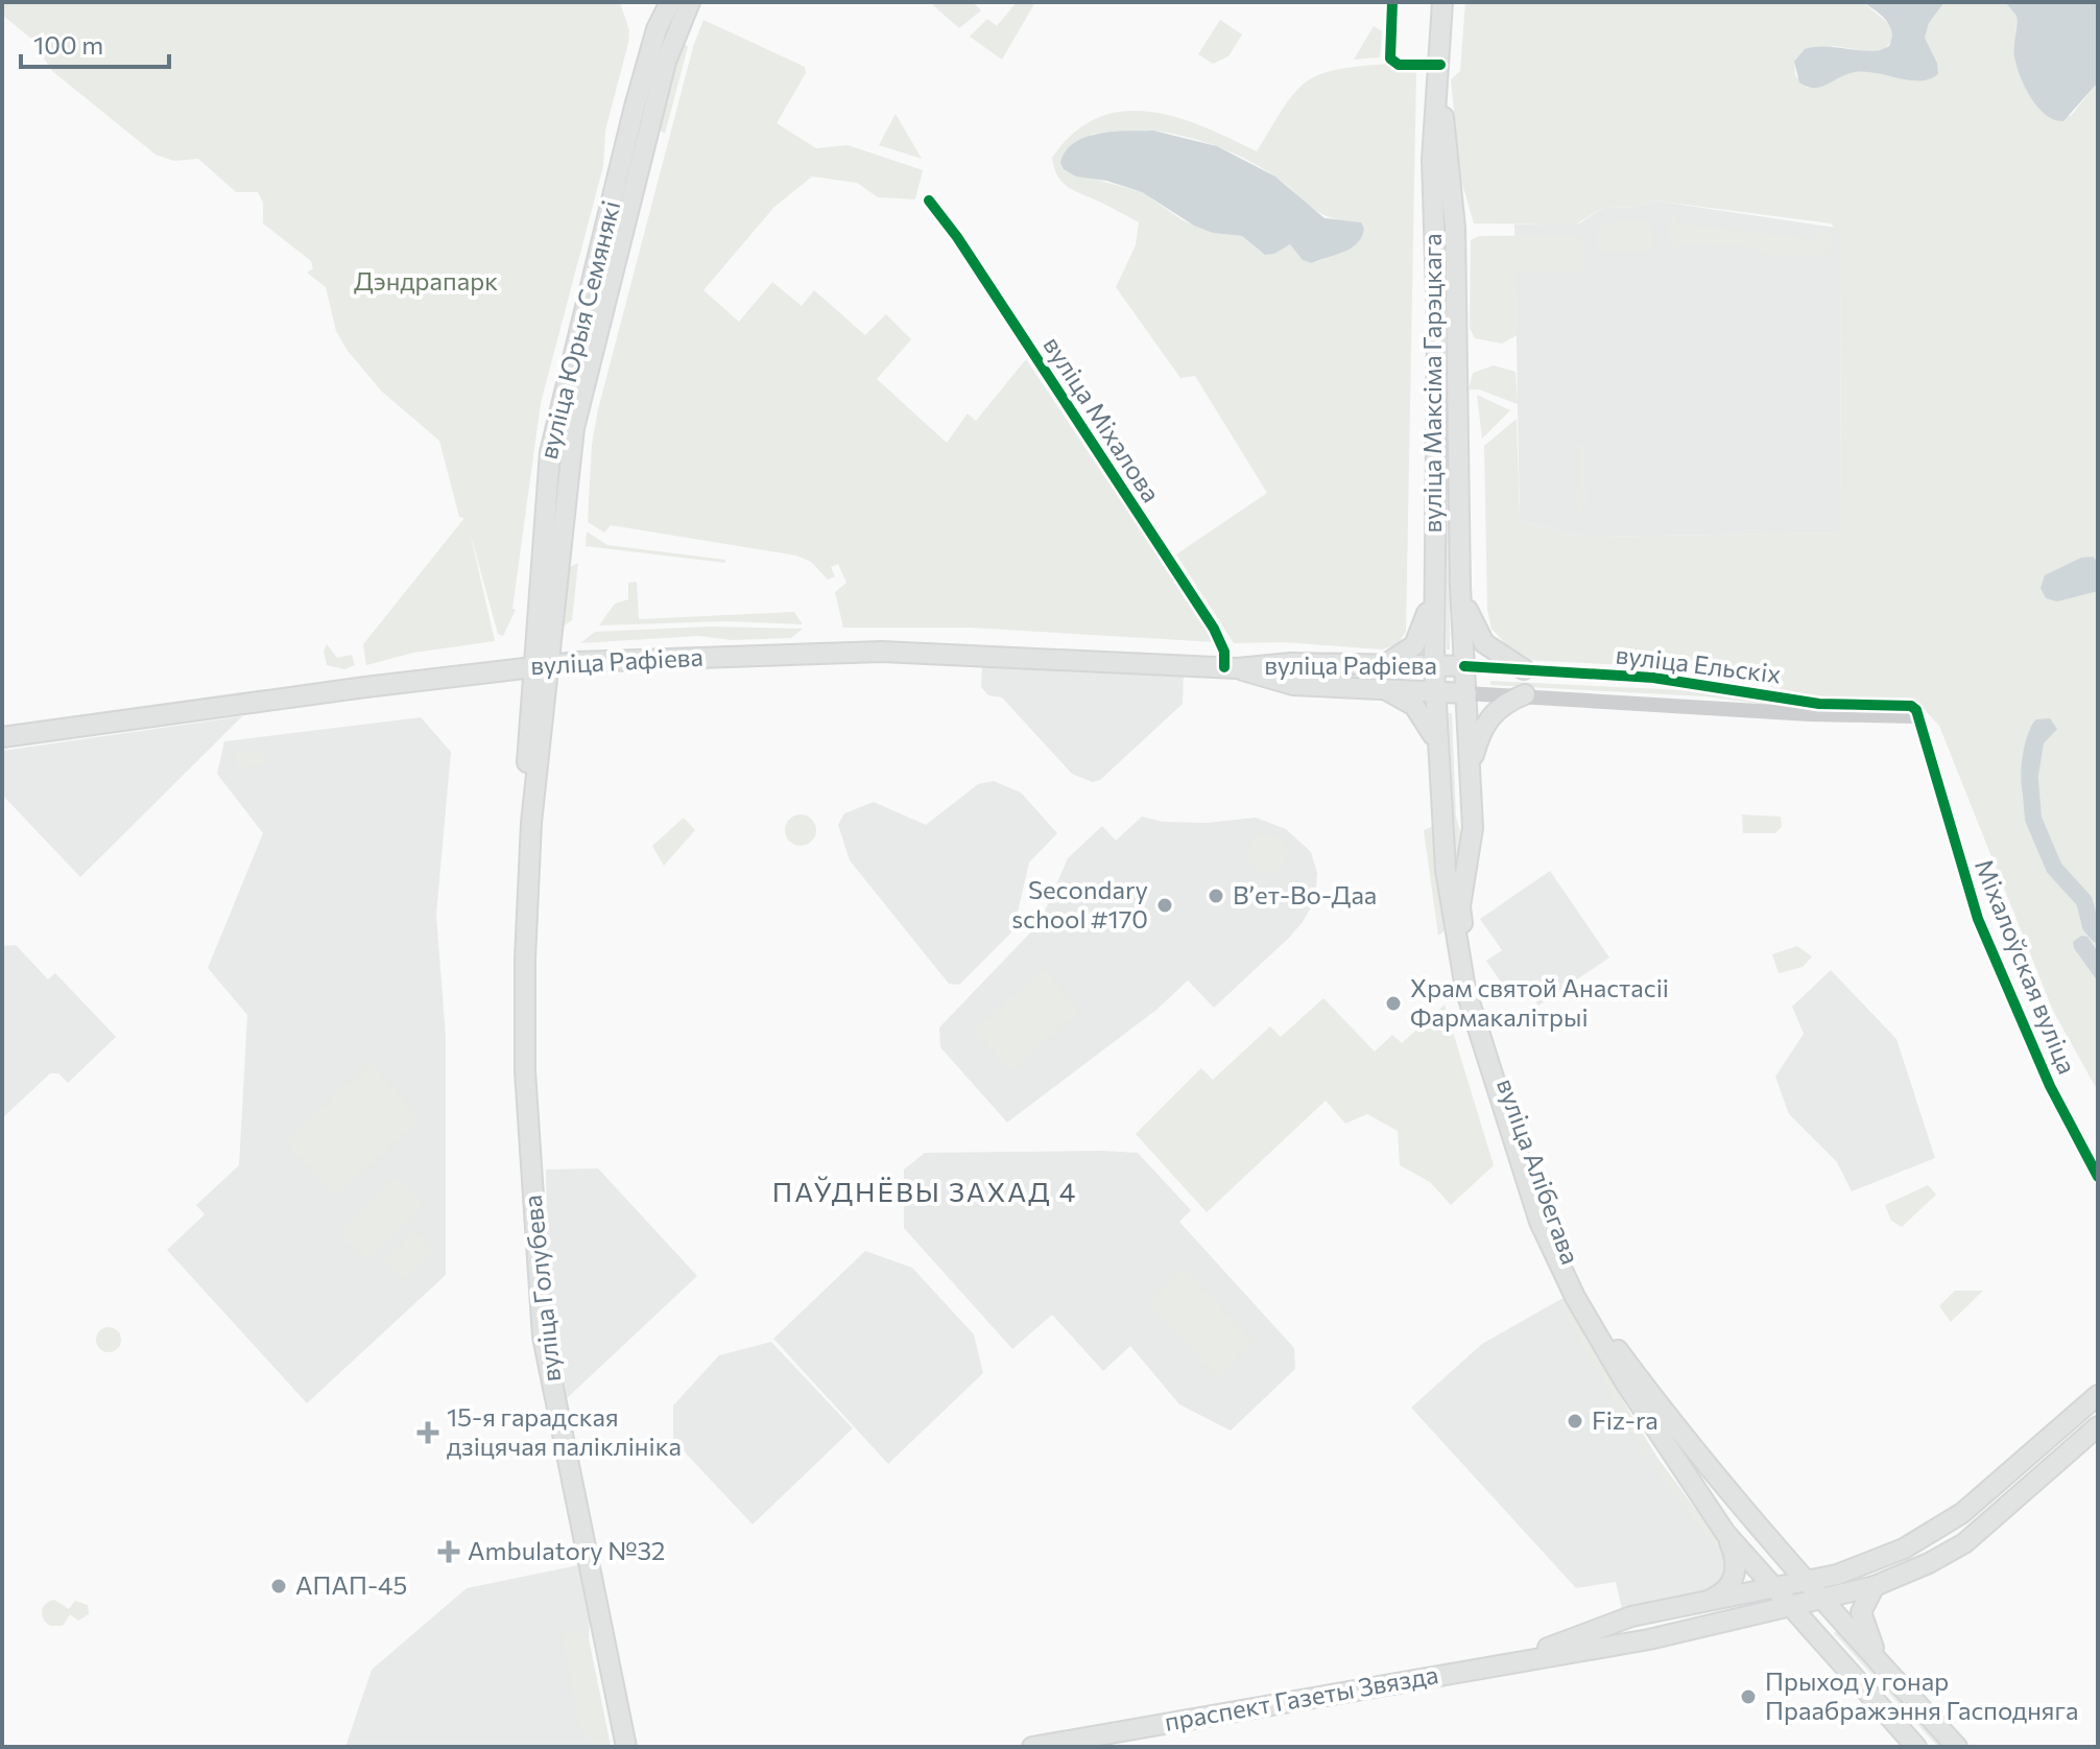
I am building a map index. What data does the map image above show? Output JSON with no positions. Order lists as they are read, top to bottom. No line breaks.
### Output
{"streets":{"main road":["вуліца Юрыя Семянякі","вуліца Максіма Гарэцкага","вуліца Рафіева","вуліца Алібегава","вуліца Голубева","праспект Газеты Звязда"],"street":["вуліца Міхалова","вуліца Ельскіх","Міхалоўская вуліца"]},"crossings":[["вуліца Юрыя Семянякі","вуліца Рафіева"],["вуліца Юрыя Семянякі","вуліца Голубева"],["вуліца Максіма Гарэцкага","вуліца Рафіева"],["вуліца Максіма Гарэцкага","вуліца Ельскіх"],["вуліца Максіма Гарэцкага","вуліца Алібегава"],["вуліца Міхалова","вуліца Рафіева"],["вуліца Рафіева","вуліца Ельскіх"],["вуліца Рафіева","вуліца Алібегава"],["вуліца Рафіева","вуліца Голубева"],["вуліца Ельскіх","Міхалоўская вуліца"],["вуліца Ельскіх","вуліца Алібегава"],["вуліца Алібегава","праспект Газеты Звязда"]],"districts":["ПАЎДНЁВЫ ЗАХАД 4"],"parks":["Дэндрапарк"],"places":{"other":["Вʼет-Во-Даа","Secondary school #170","Храм святой Анастасіі Фармакалітрыі","Fiz-ra","АПАП-45","Прыход у гонар Праабражэння Гасподняга"],"health":["15-я гарадская дзіцячая паліклініка","Ambulatory №32"]},"scale_bar":"100 m"}
